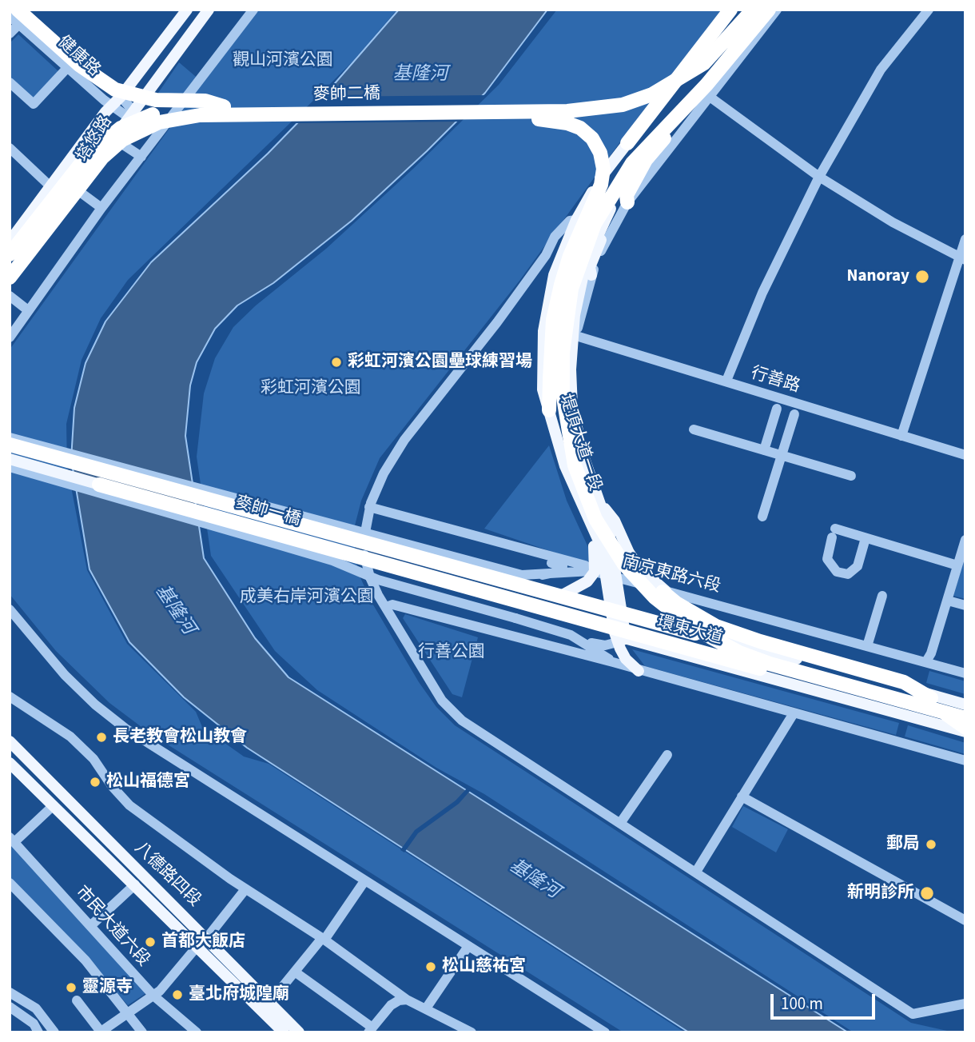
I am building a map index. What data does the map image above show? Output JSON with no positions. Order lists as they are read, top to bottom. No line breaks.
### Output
{"streets":{"highway":["麥帥二橋","堤頂大道一段","麥帥一橋","環東大道"],"main road":["塔悠路","八德路四段"],"street":["健康路","行善路","南京東路六段","市民大道六段"]},"crossings":[["健康路","塔悠路"],["麥帥二橋","塔悠路"],["行善路","堤頂大道一段"],["堤頂大道一段","麥帥一橋"],["堤頂大道一段","南京東路六段"],["麥帥一橋","環東大道"]],"water":["基隆河"],"parks":["觀山河濱公園","彩虹河濱公園","成美右岸河濱公園","行善公園"],"places":["Nanoray","彩虹河濱公園壘球練習場","長老教會松山教會","松山福德宮","郵局","新明診所","首都大飯店","松山慈祐宮","靈源寺","臺北府城隍廟"],"scale_bar":"100 m"}
